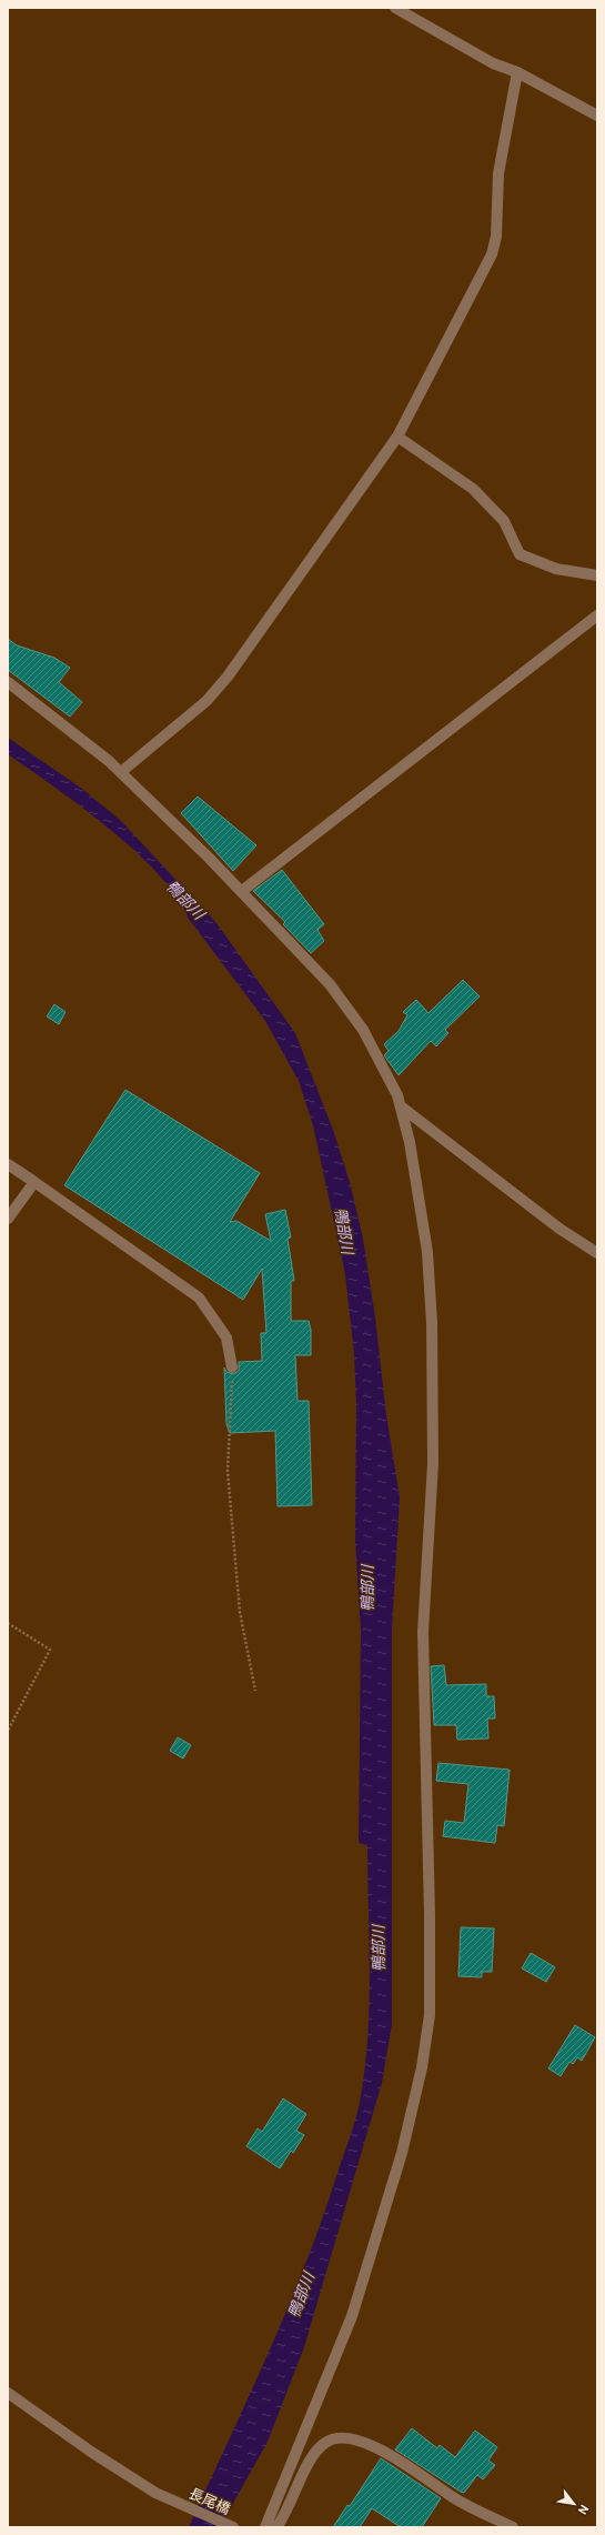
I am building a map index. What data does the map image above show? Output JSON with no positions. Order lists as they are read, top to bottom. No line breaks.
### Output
{"streets":{"street":["長尾橋"]},"water":["鴨部川"],"north":"bottom right"}
